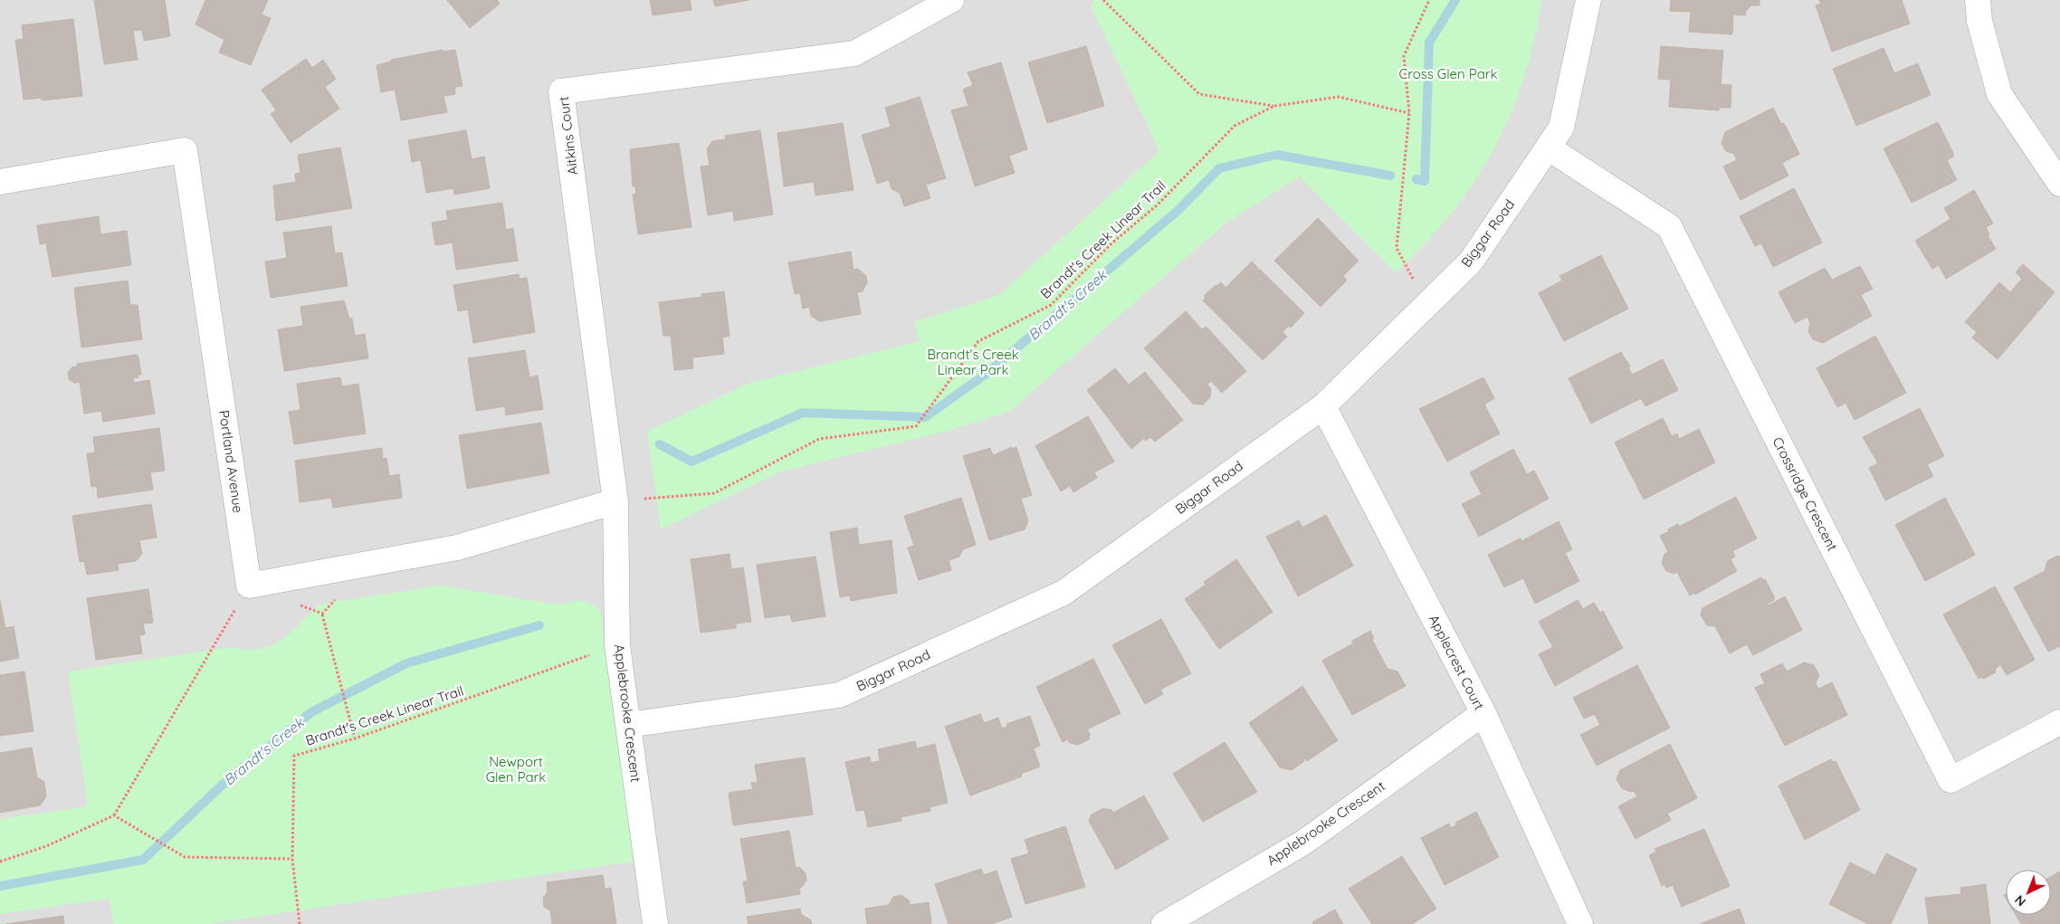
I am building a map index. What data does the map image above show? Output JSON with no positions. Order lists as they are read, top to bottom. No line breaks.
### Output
{"streets":{"street":["Aitkins Court","Biggar Road","Portland Avenue","Crossridge Crescent","Applecrest Court","Applebrooke Crescent"],"path":["Brandt's Creek Linear Trail"]},"crossings":[["Aitkins Court","Brandt's Creek Linear Trail"],["Aitkins Court","Applebrooke Crescent"],["Biggar Road","Crossridge Crescent"],["Biggar Road","Applecrest Court"],["Biggar Road","Applebrooke Crescent"],["Brandt's Creek Linear Trail","Applebrooke Crescent"],["Applecrest Court","Applebrooke Crescent"]],"water":["Brandt's Creek"],"parks":["Cross Glen Park","Brandt's Creek Linear Park","Newport Glen Park"],"north":"bottom left"}
